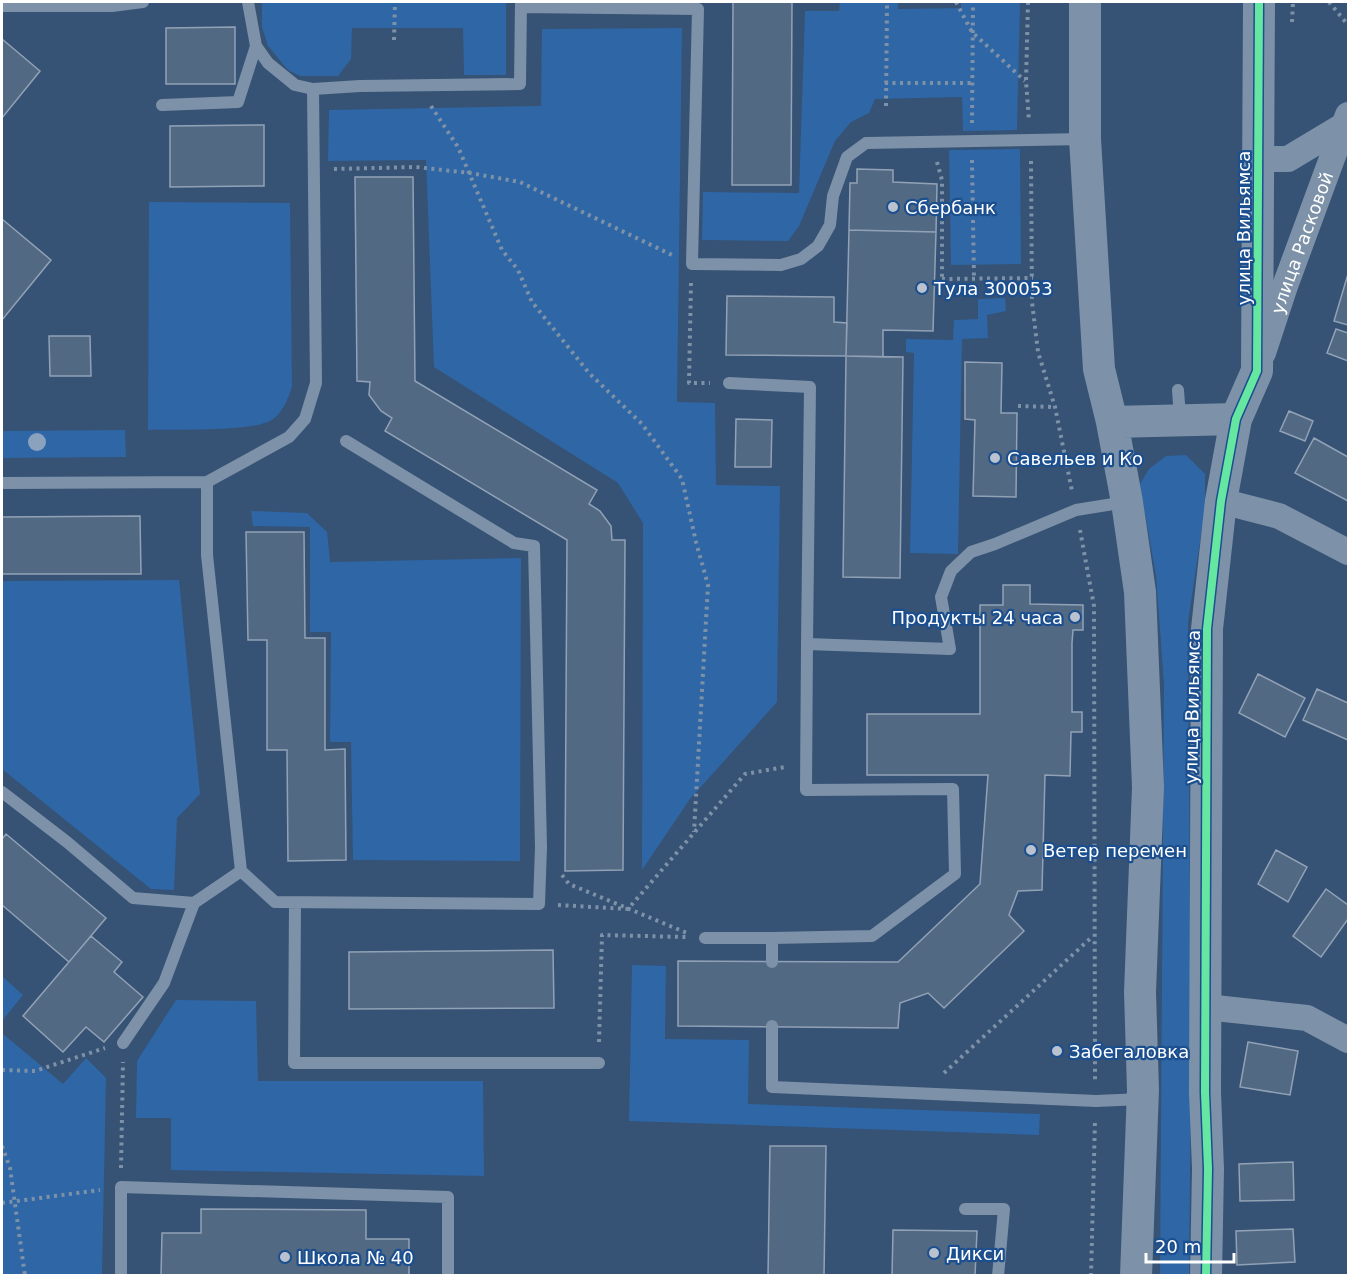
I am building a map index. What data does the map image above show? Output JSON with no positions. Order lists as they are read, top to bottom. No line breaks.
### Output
{"streets":{"street":["улица Вильямса","улица Расковой"]},"crossings":[["улица Вильямса","улица Расковой"]],"places":["Сбербанк","Тула 300053","Савельев и Ко","Продукты 24 часа","Ветер перемен","Забегаловка","Дикси","Школа № 40"],"scale_bar":"20 m"}
